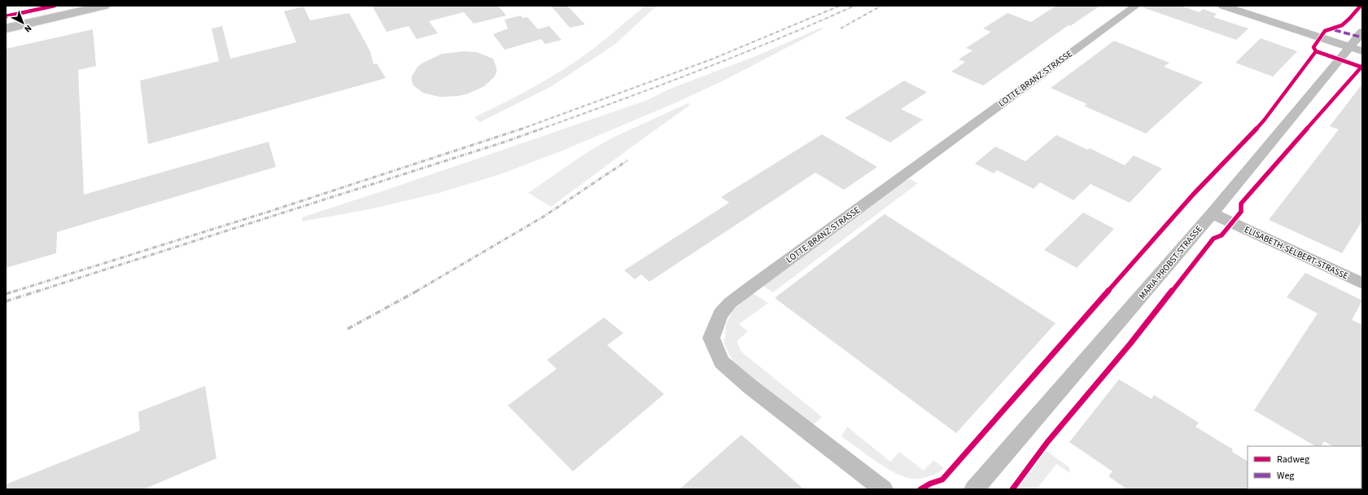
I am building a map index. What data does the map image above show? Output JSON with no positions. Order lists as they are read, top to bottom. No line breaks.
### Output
{"streets":{"street":["LOTTE-BRANZ-STRASSE","ELISABETH-SELBERT-STRASSE","MARIA-PROBST-STRASSE"]},"crossings":[["ELISABETH-SELBERT-STRASSE","MARIA-PROBST-STRASSE"]],"legend":["Radweg","Weg"],"north":"bottom right"}
